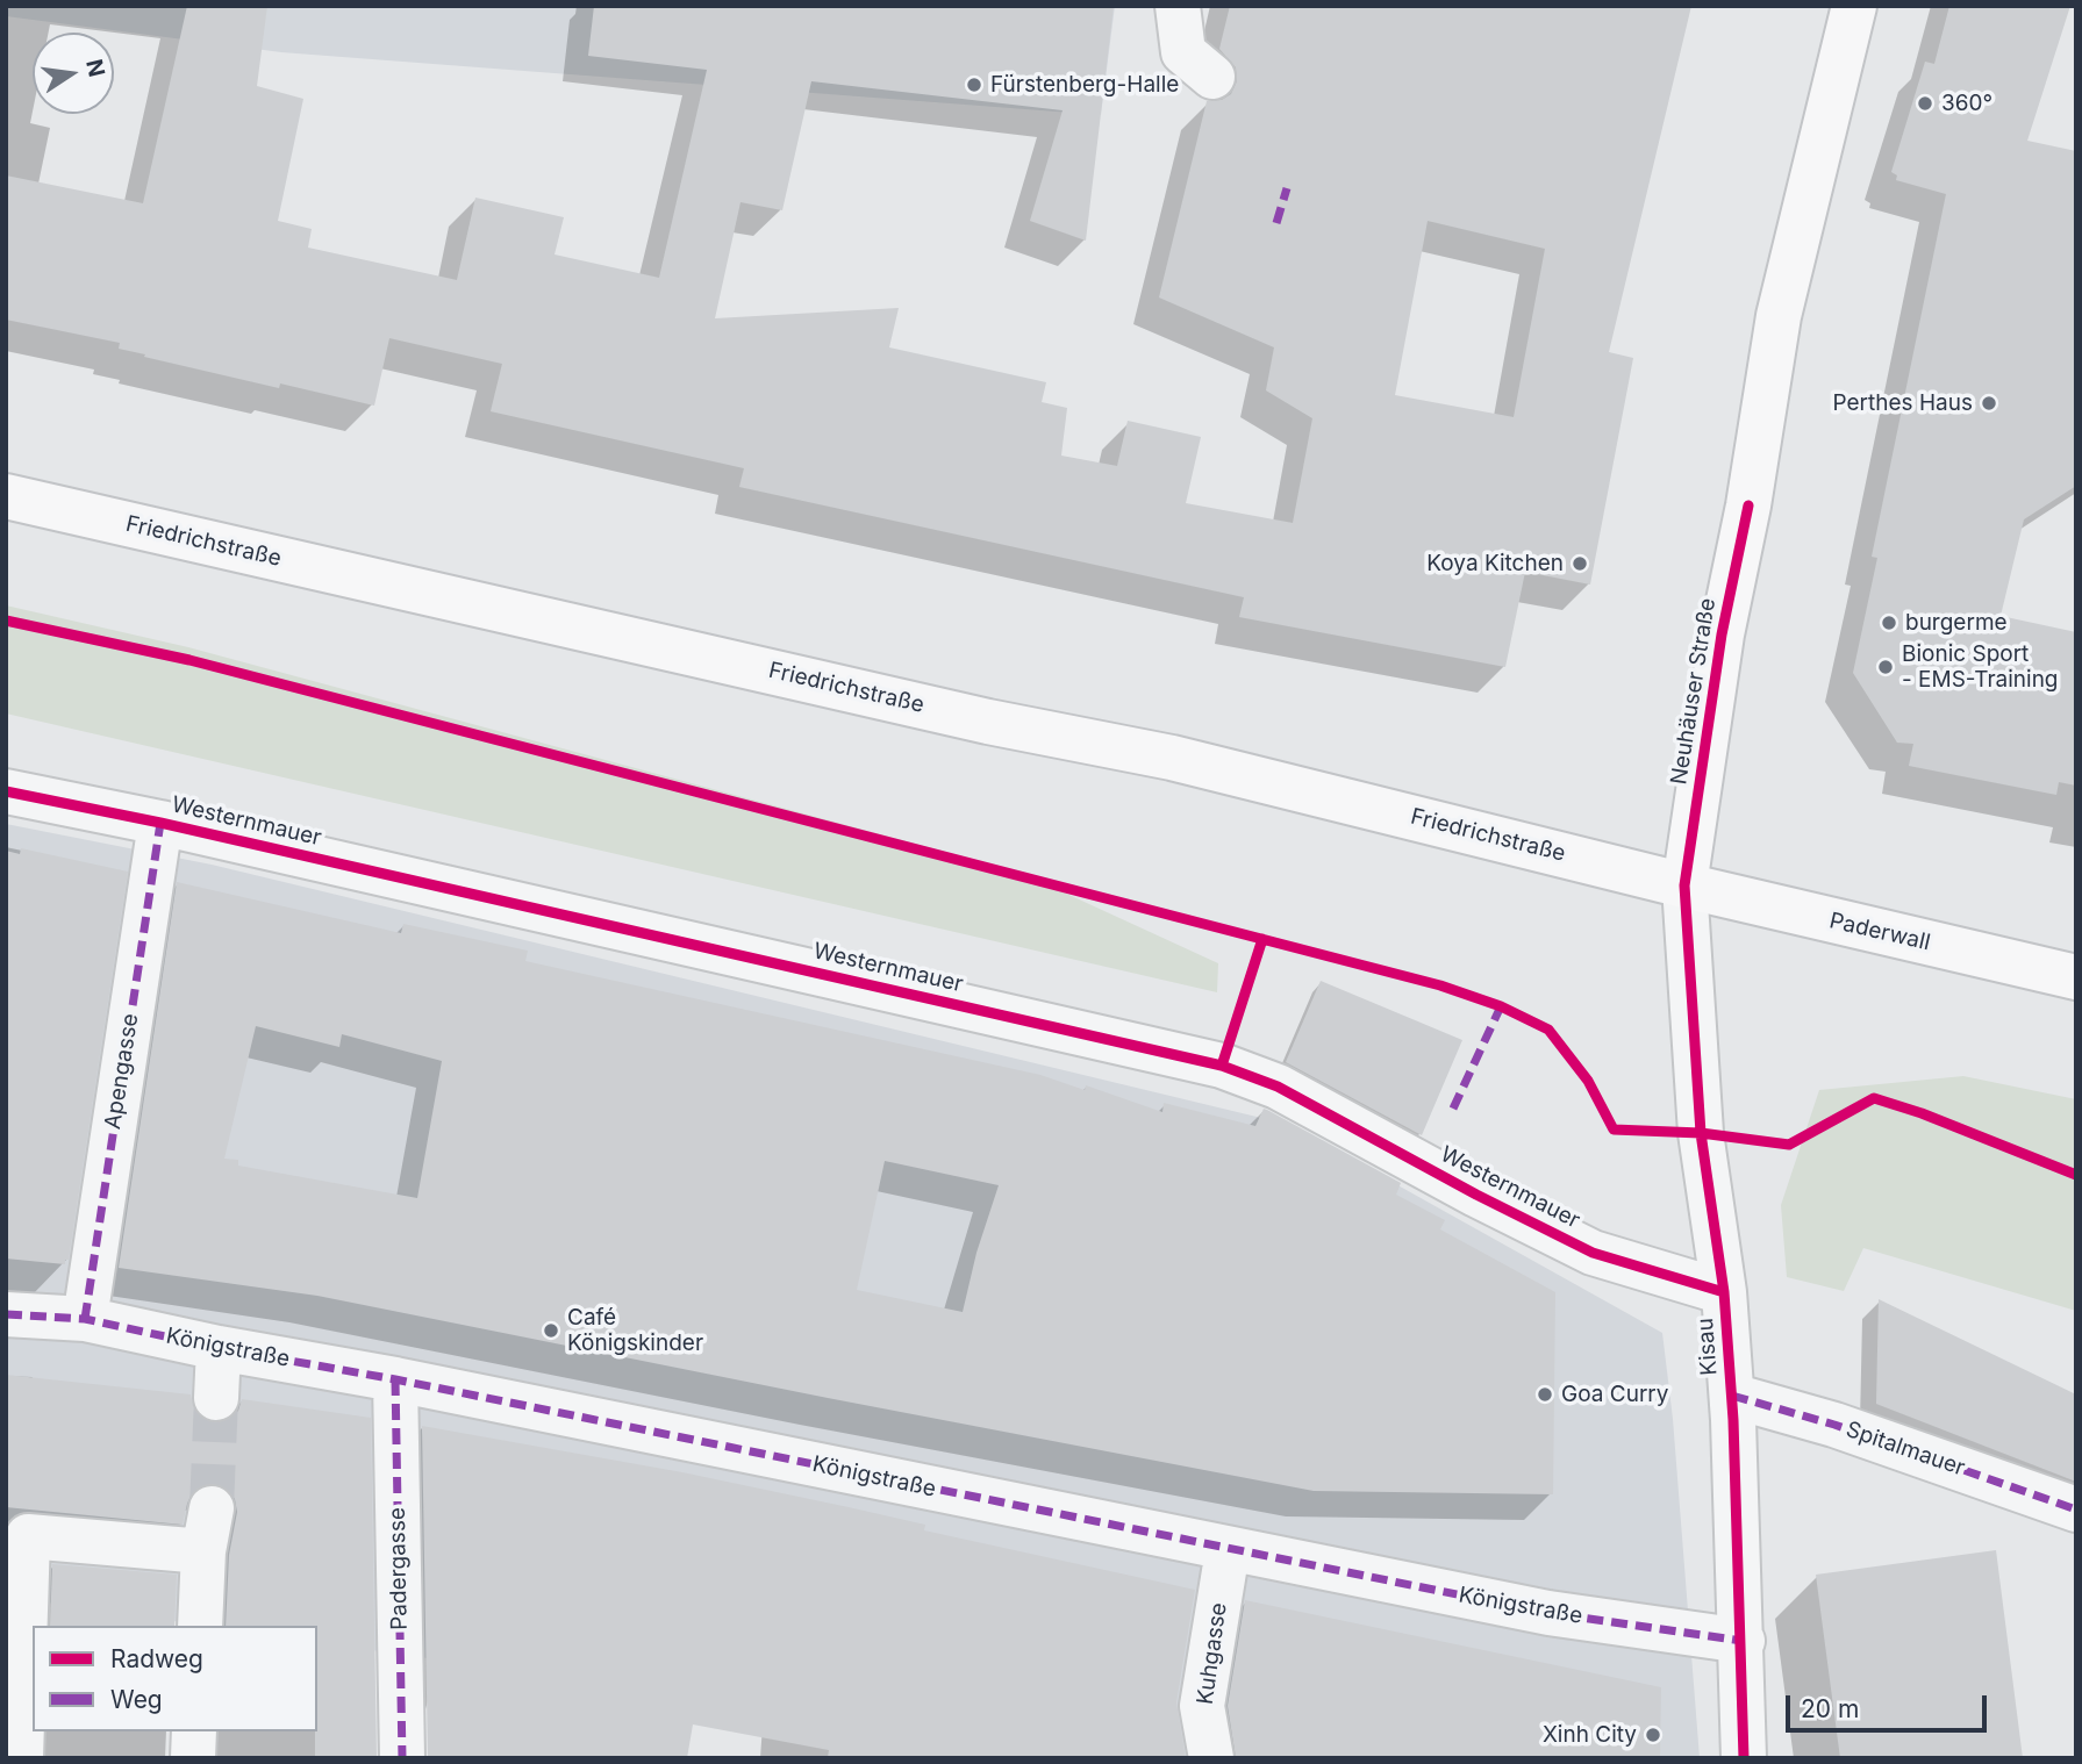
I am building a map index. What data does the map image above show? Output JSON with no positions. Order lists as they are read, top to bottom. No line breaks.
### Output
{"streets":{"main road":["Friedrichstraße","Neuhäuser Straße","Paderwall"],"street":["Westernmauer","Apengasse","Kisau","Königstraße","Spitalmauer","Padergasse","Kuhgasse"]},"crossings":[["Friedrichstraße","Neuhäuser Straße"],["Friedrichstraße","Paderwall"],["Friedrichstraße","Kisau"],["Neuhäuser Straße","Paderwall"],["Neuhäuser Straße","Kisau"],["Westernmauer","Apengasse"],["Westernmauer","Kisau"],["Paderwall","Kisau"],["Apengasse","Königstraße"],["Kisau","Königstraße"],["Kisau","Spitalmauer"],["Königstraße","Padergasse"],["Königstraße","Kuhgasse"]],"places":["Fürstenberg-Halle","360°","Perthes Haus","Koya Kitchen","burgerme","Bionic Sport - EMS-Training","Café Königskinder","Goa Curry","Xinh City"],"legend":["Radweg","Weg"],"scale_bar":"20 m","north":"right"}
